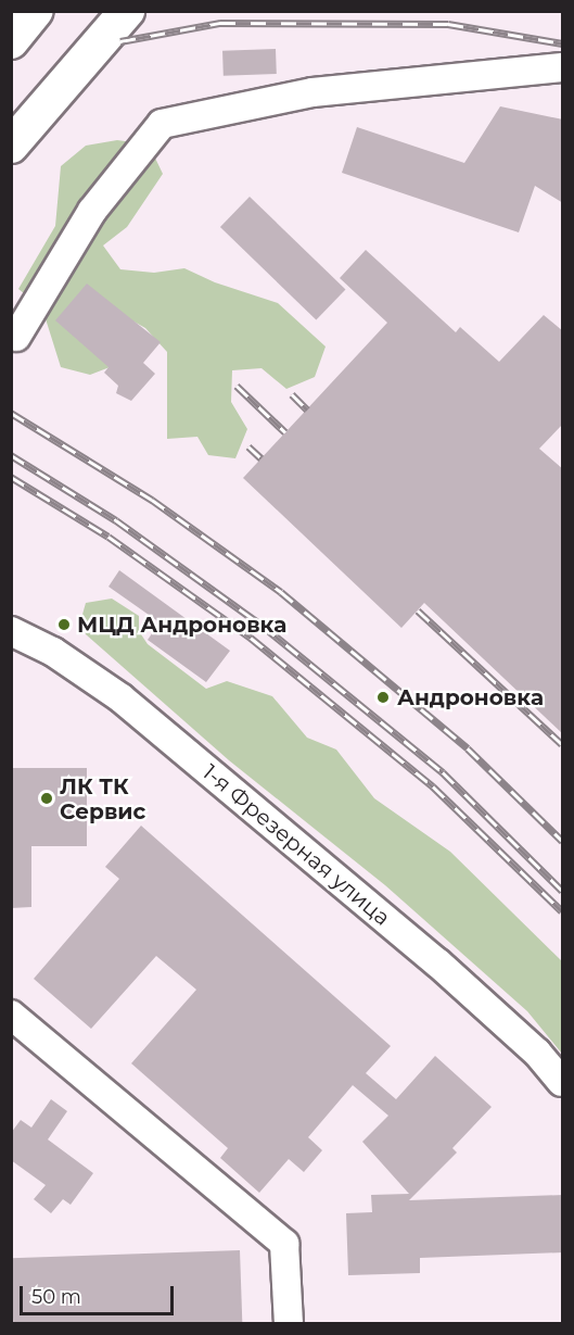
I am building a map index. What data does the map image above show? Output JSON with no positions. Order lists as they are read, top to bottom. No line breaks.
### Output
{"streets":{"street":["1-я Фрезерная улица"]},"places":["МЦД Андроновка","Андроновка","ЛК ТК Сервис"],"scale_bar":"50 m"}
